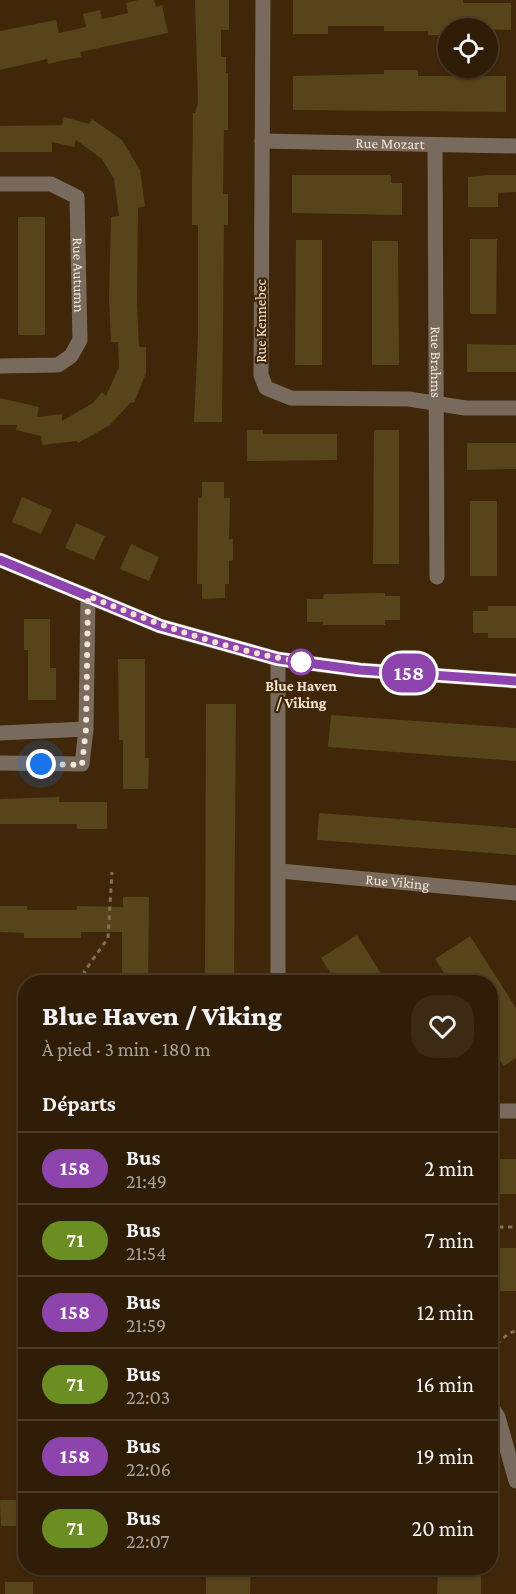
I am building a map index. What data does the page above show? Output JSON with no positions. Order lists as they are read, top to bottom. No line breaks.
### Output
{"streets":{"street":["Rue Mozart","Rue Autumn","Rue Kennebec","Rue Brahms","Rue Viking"]},"crossings":[["Rue Mozart","Rue Kennebec"],["Rue Mozart","Rue Brahms"],["Rue Kennebec","Rue Brahms"]],"places":["Blue Haven / Viking"],"lines":["bus line 158"],"page":{"on_map":"158","heading":[["Blue Haven / Viking","À pied · 3 min · 180 m"],"Départs"],"list":[{"mark":"158","name":"Bus","note":"21:49","value":"2 min"},{"mark":"71","name":"Bus","note":"21:54","value":"7 min"},{"mark":"158","name":"Bus","note":"21:59","value":"12 min"},{"mark":"71","name":"Bus","note":"22:03","value":"16 min"},{"mark":"158","name":"Bus","note":"22:06","value":"19 min"},{"mark":"71","name":"Bus","note":"22:07","value":"20 min"}]}}
